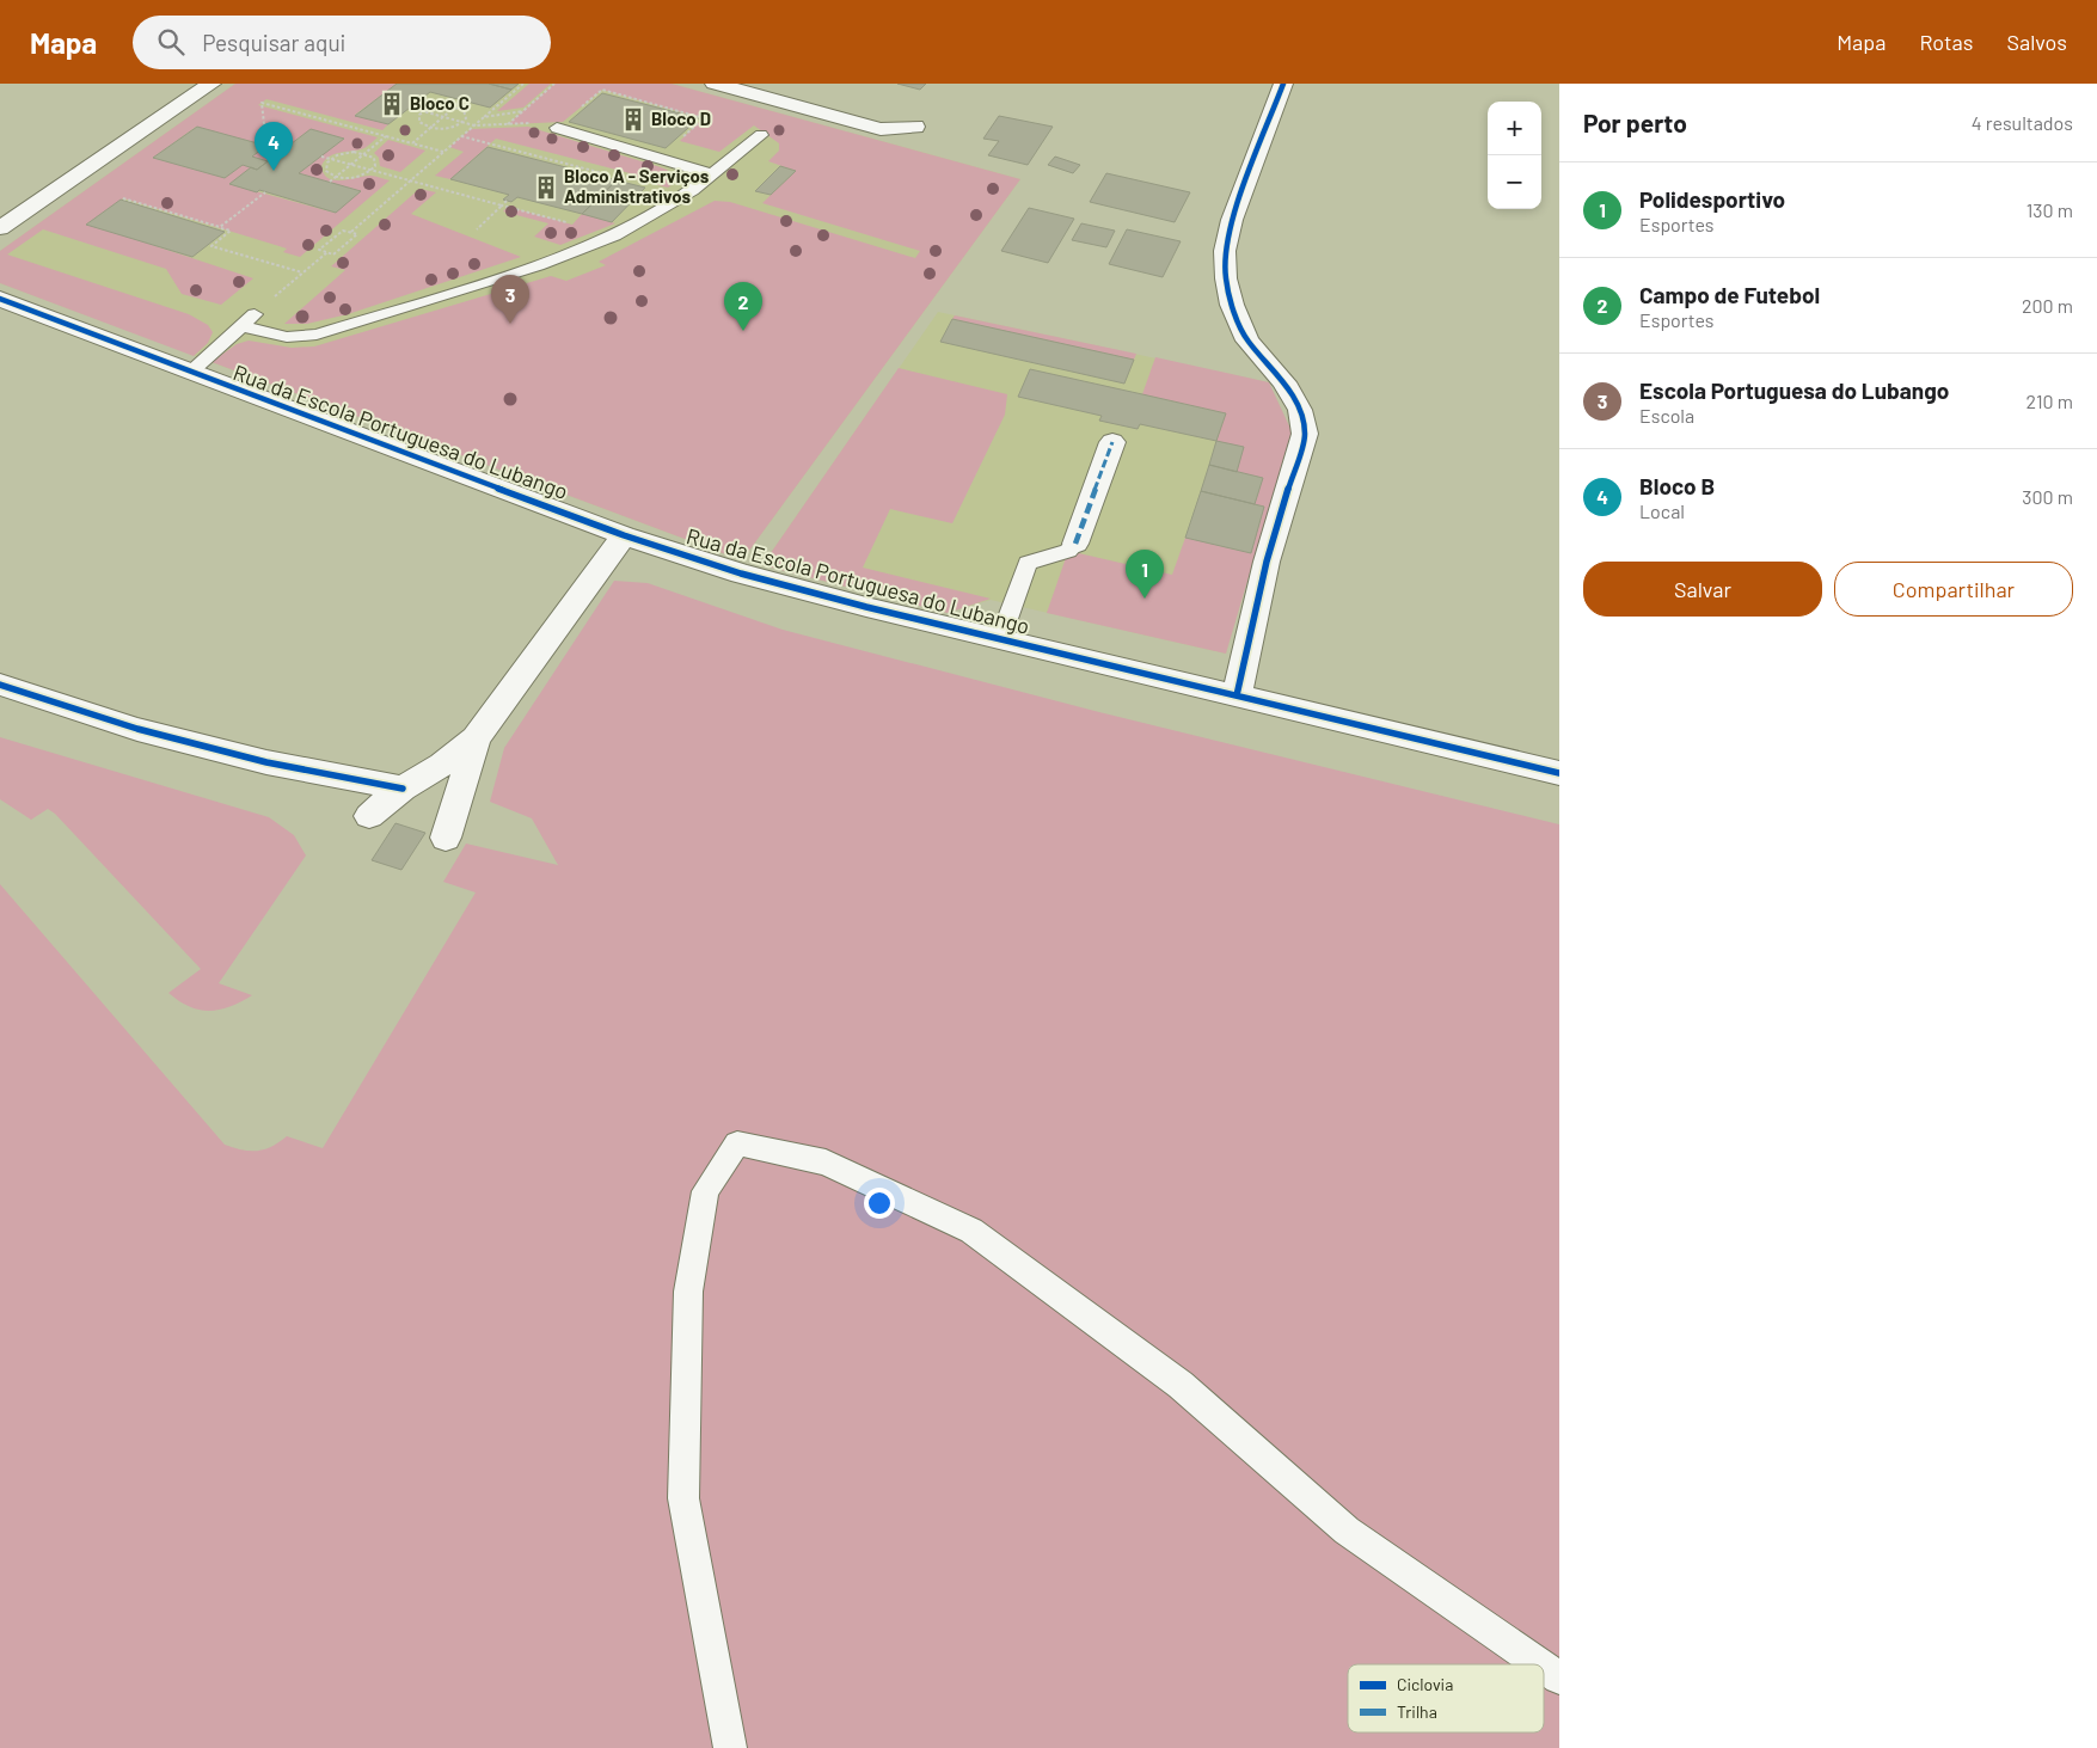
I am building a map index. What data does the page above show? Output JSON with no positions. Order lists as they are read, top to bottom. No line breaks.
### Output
{"streets":{"street":["Rua da Escola Portuguesa do Lubango"]},"places":{"building":["Bloco C","Bloco D","Bloco A - Serviços Administrativos"]},"legend":["Ciclovia","Trilha"],"page":{"header":"Mapa","search":"Pesquisar aqui","nav":["Mapa","Rotas","Salvos"],"heading":["Por perto","4 resultados"],"map_buttons":["+","−"],"pins":["4","3","2","1"],"list":[{"mark":"1","name":"Polidesportivo","note":"Esportes","value":"130 m"},{"mark":"2","name":"Campo de Futebol","note":"Esportes","value":"200 m"},{"mark":"3","name":"Escola Portuguesa do Lubango","note":"Escola","value":"210 m"},{"mark":"4","name":"Bloco B","note":"Local","value":"300 m"}],"buttons":["Salvar","Compartilhar"]}}
